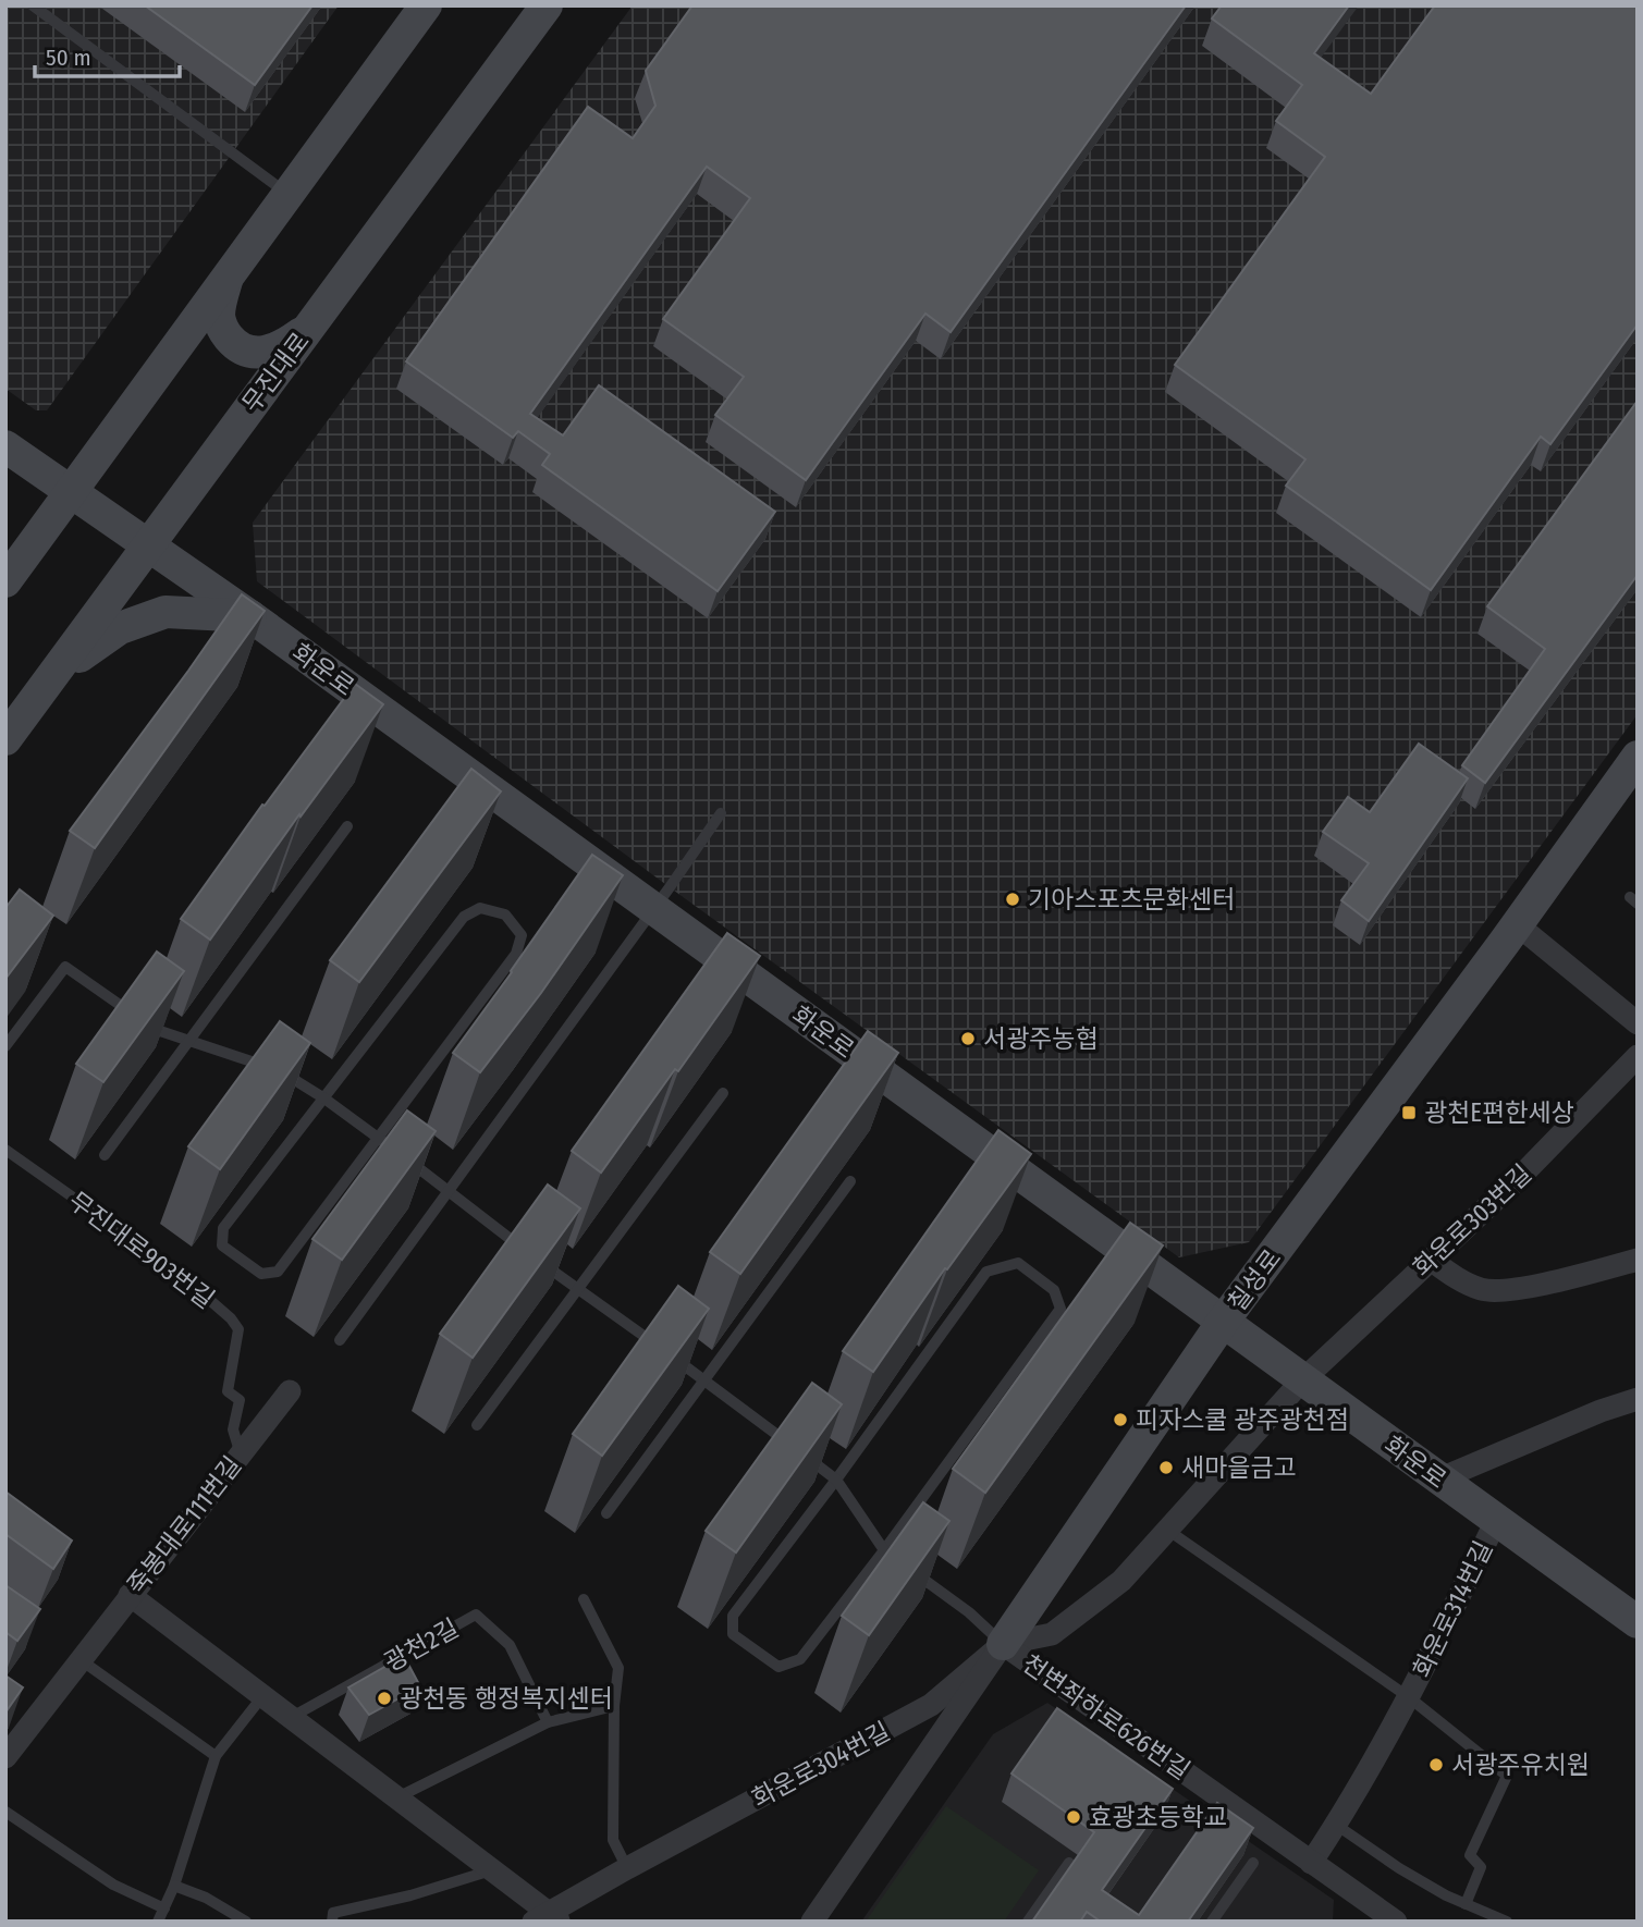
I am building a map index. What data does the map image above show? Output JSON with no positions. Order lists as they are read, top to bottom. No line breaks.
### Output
{"streets":{"street":["무진대로","화운로","화운로303번길","칠성로","죽봉대로111번길","화운로314번길","천변좌하로626번길","화운로304번길"],"lane":["무진대로903번길","광천2길"]},"crossings":[["무진대로","화운로"],["화운로","화운로303번길"],["화운로","칠성로"],["화운로","화운로314번길"],["화운로","화운로304번길"],["화운로303번길","화운로304번길"],["무진대로903번길","죽봉대로111번길"],["칠성로","천변좌하로626번길"],["칠성로","화운로304번길"],["화운로314번길","천변좌하로626번길"],["천변좌하로626번길","화운로304번길"]],"places":{"other":["기아스포츠문화센터","서광주농협","피자스쿨 광주광천점","새마을금고","광천동 행정복지센터","서광주유치원","효광초등학교"],"transit":["광천E편한세상"]},"scale_bar":"50 m"}
